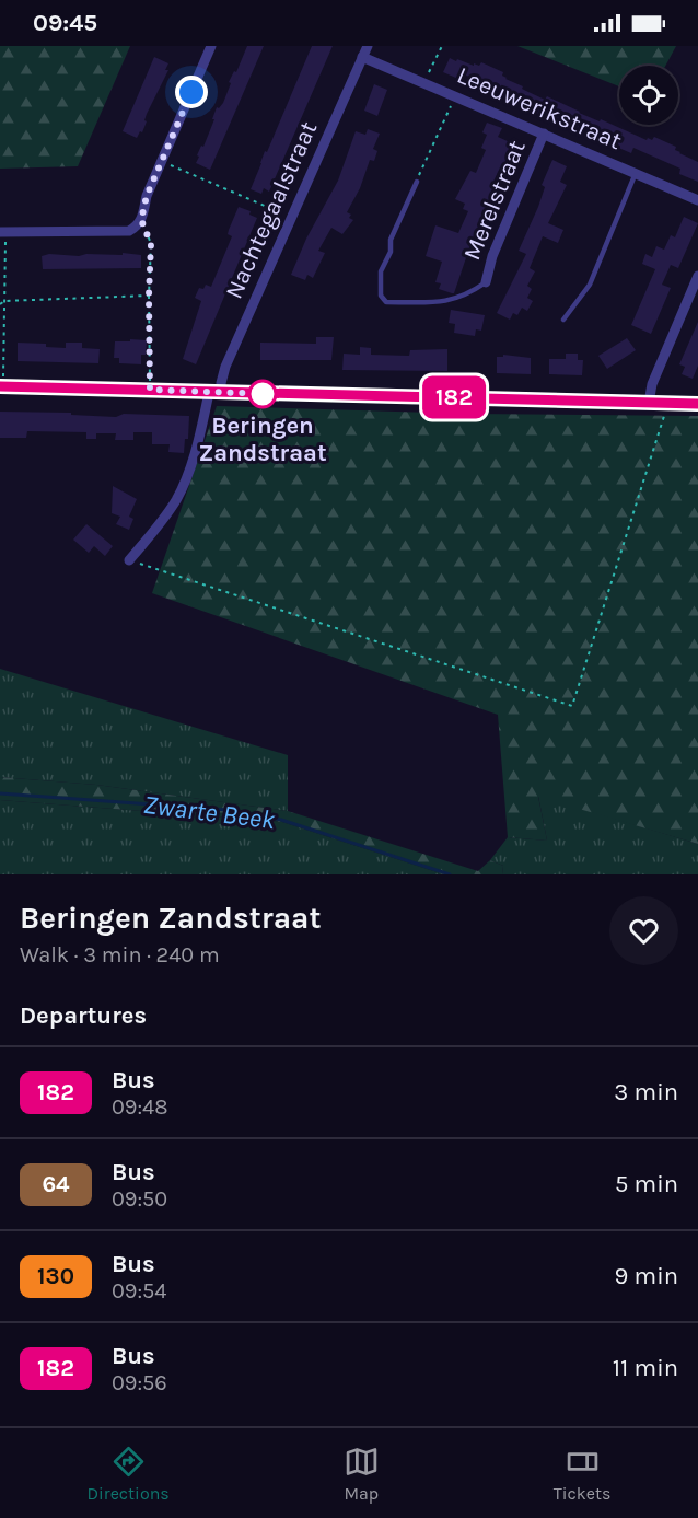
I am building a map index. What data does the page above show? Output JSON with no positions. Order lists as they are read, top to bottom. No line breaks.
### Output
{"streets":{"street":["Leeuwerikstraat","Merelstraat","Nachtegaalstraat"]},"crossings":[["Leeuwerikstraat","Merelstraat"],["Leeuwerikstraat","Nachtegaalstraat"]],"water":["Zwarte Beek"],"places":["Beringen Zandstraat"],"lines":["bus line 182"],"page":{"status":"09:45","on_map":"182","heading":[["Beringen Zandstraat","Walk · 3 min · 240 m"],"Departures"],"list":[{"mark":"182","name":"Bus","note":"09:48","value":"3 min"},{"mark":"64","name":"Bus","note":"09:50","value":"5 min"},{"mark":"130","name":"Bus","note":"09:54","value":"9 min"},{"mark":"182","name":"Bus","note":"09:56","value":"11 min"}],"tabs":["Directions","Map","Tickets"]}}
